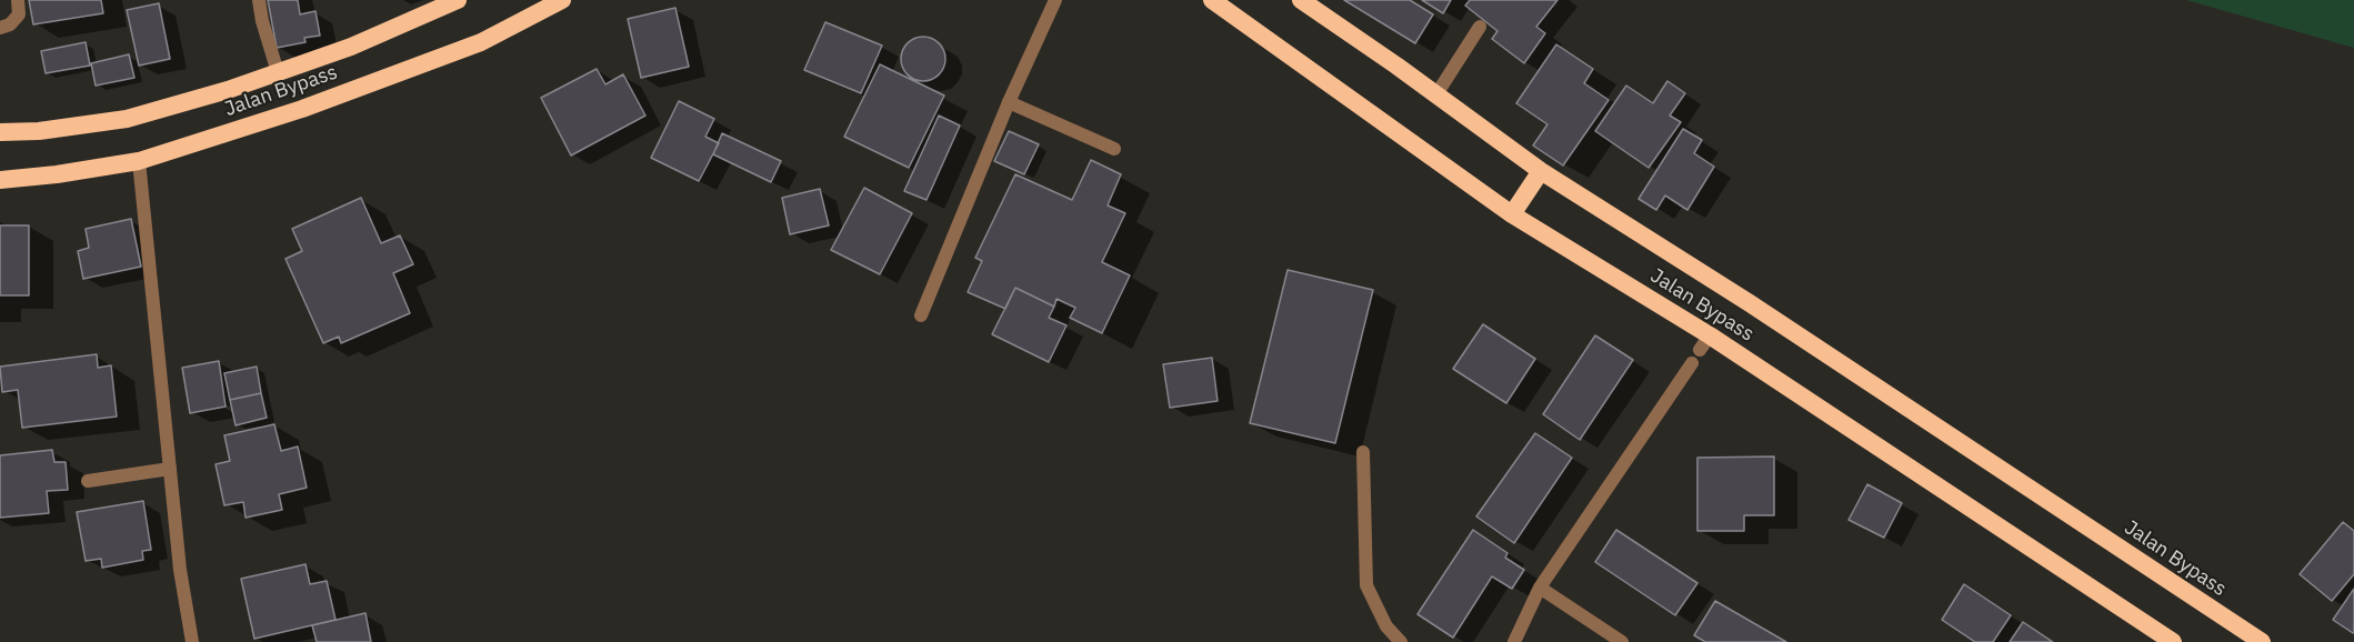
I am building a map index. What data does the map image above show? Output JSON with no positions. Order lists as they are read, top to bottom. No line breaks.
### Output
{"streets":{"highway":["Jalan Bypass"]}}
